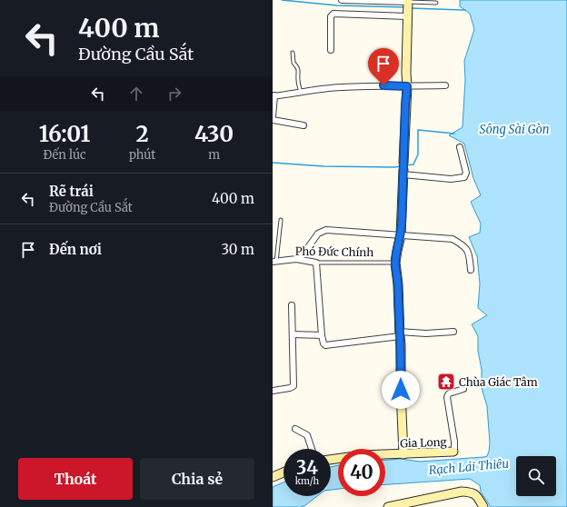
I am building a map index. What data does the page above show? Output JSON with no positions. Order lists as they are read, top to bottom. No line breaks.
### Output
{"streets":{"street":["Phó Đức Chính","Gia Long"]},"water":["Sông Sài Gòn","Rạch Lái Thiêu"],"places":{"temple":["Chùa Giác Tâm"]},"page":{"turn":["400 m","Đường Cầu Sắt"],"eta":["16:01","Đến lúc","2","phút","430","m"],"list":[{"name":"Rẽ trái","note":"Đường Cầu Sắt","value":"400 m"},{"name":"Đến nơi","value":"30 m"}],"speed":"34 km/h","limit":"40","buttons":["Thoát","Chia sẻ"]}}
